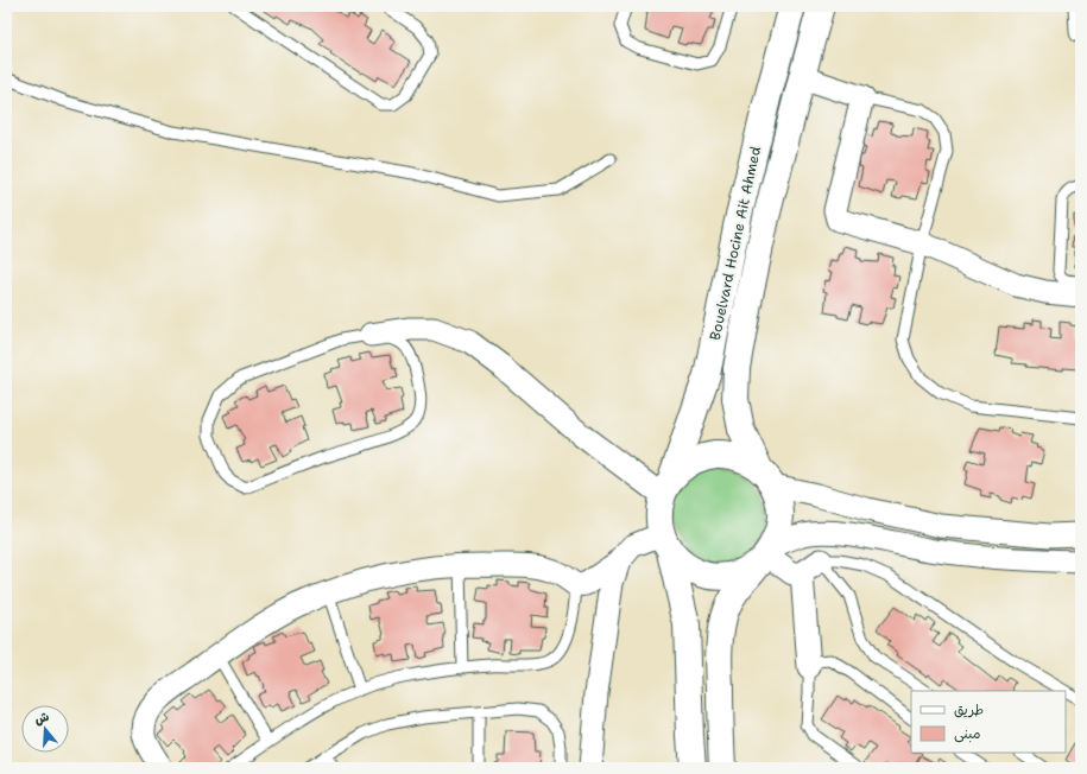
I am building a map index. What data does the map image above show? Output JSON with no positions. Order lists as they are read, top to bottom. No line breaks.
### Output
{"streets":{"main road":["Bouelvard Hocine Ait Ahmed"]},"legend":["طريق","مبنى"],"north":"top"}
